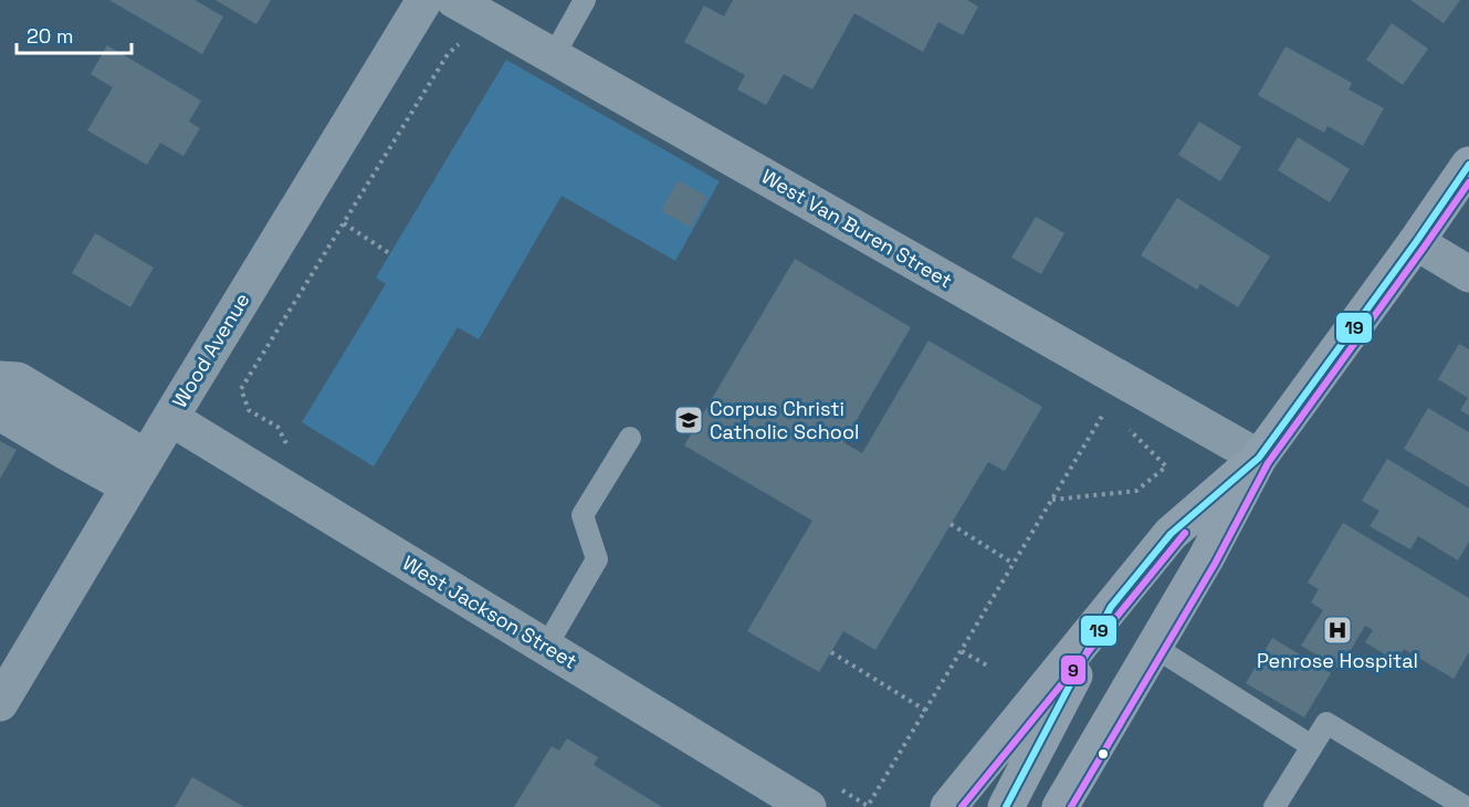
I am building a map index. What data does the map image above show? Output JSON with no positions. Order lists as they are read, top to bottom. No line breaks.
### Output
{"streets":{"street":["West Van Buren Street","Wood Avenue","West Jackson Street"]},"crossings":[["Wood Avenue","West Jackson Street"]],"places":{"school or university":["Corpus Christi Catholic School"],"hospital":["Penrose Hospital"]},"lines":["transit line 19","transit line 9"],"scale_bar":"20 m"}
